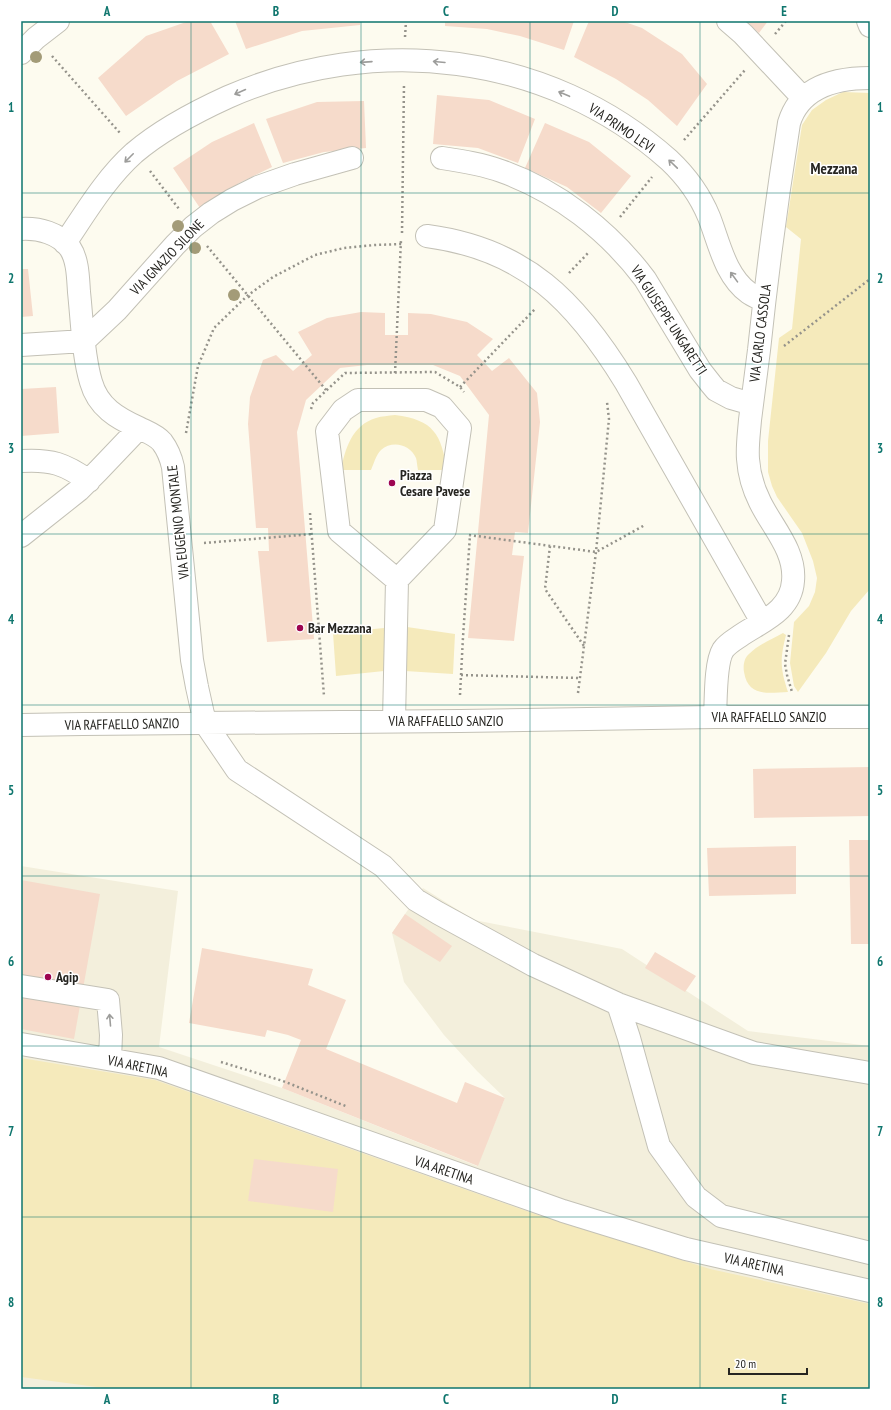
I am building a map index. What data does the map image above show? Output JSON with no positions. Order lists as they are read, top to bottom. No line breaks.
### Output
{"streets":{"street":["VIA PRIMO LEVI","VIA IGNAZIO SILONE","VIA GIUSEPPE UNGARETTI","VIA CARLO CASSOLA","VIA EUGENIO MONTALE","VIA RAFFAELLO SANZIO","VIA ARETINA"]},"crossings":[["VIA PRIMO LEVI","VIA CARLO CASSOLA"],["VIA PRIMO LEVI","VIA EUGENIO MONTALE"],["VIA IGNAZIO SILONE","VIA EUGENIO MONTALE"],["VIA GIUSEPPE UNGARETTI","VIA CARLO CASSOLA"],["VIA CARLO CASSOLA","VIA RAFFAELLO SANZIO"],["VIA EUGENIO MONTALE","VIA RAFFAELLO SANZIO"]],"one_way":["VIA PRIMO LEVI"],"districts":["Mezzana"],"places":["Piazza Cesare Pavese","Bar Mezzana","Agip"],"scale_bar":"20 m","grid":{"columns":["A","B","C","D","E"],"rows":["1","2","3","4","5","6","7","8"]}}
